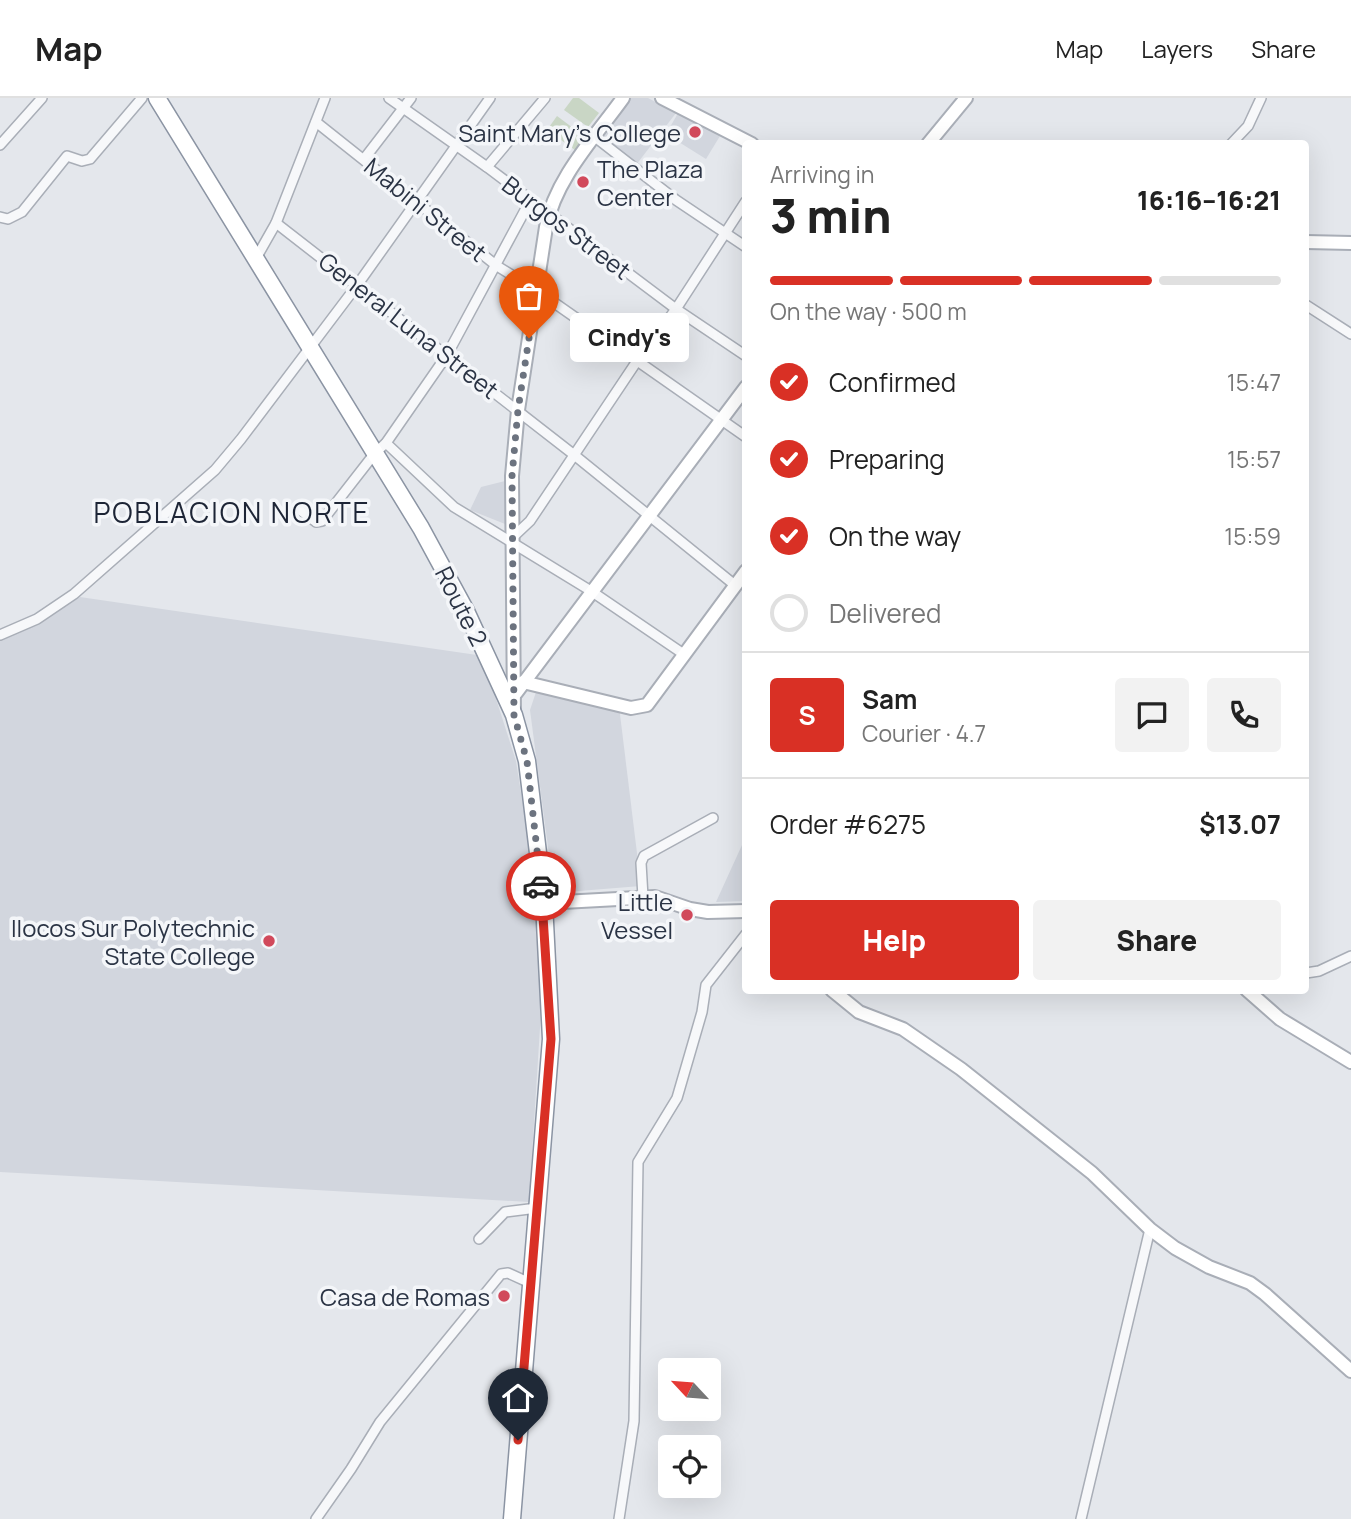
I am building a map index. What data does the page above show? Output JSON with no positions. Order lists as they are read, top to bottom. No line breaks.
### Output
{"streets":{"highway":["Route 2"],"street":["Mabini Street","Burgos Street","General Luna Street"]},"districts":["POBLACION NORTE"],"places":["Saint Mary's College","The Plaza Center","Cindy's","Little Vessel","Ilocos Sur Polytechnic State College","Casa de Romas"],"north":"top left","page":{"header":"Map","nav":["Map","Layers","Share"],"heading":["3 min","Arriving in","16:16–16:21"],"panel":["Sam","Courier · 4.7","Order #6275","$13.07"],"bar":"On the way · 500 m","bubble":"Cindy's","list":[["Confirmed","15:47"],["Preparing","15:57"],["On the way","15:59"],"Delivered"],"round":"S","buttons":["Help","Share"]}}
